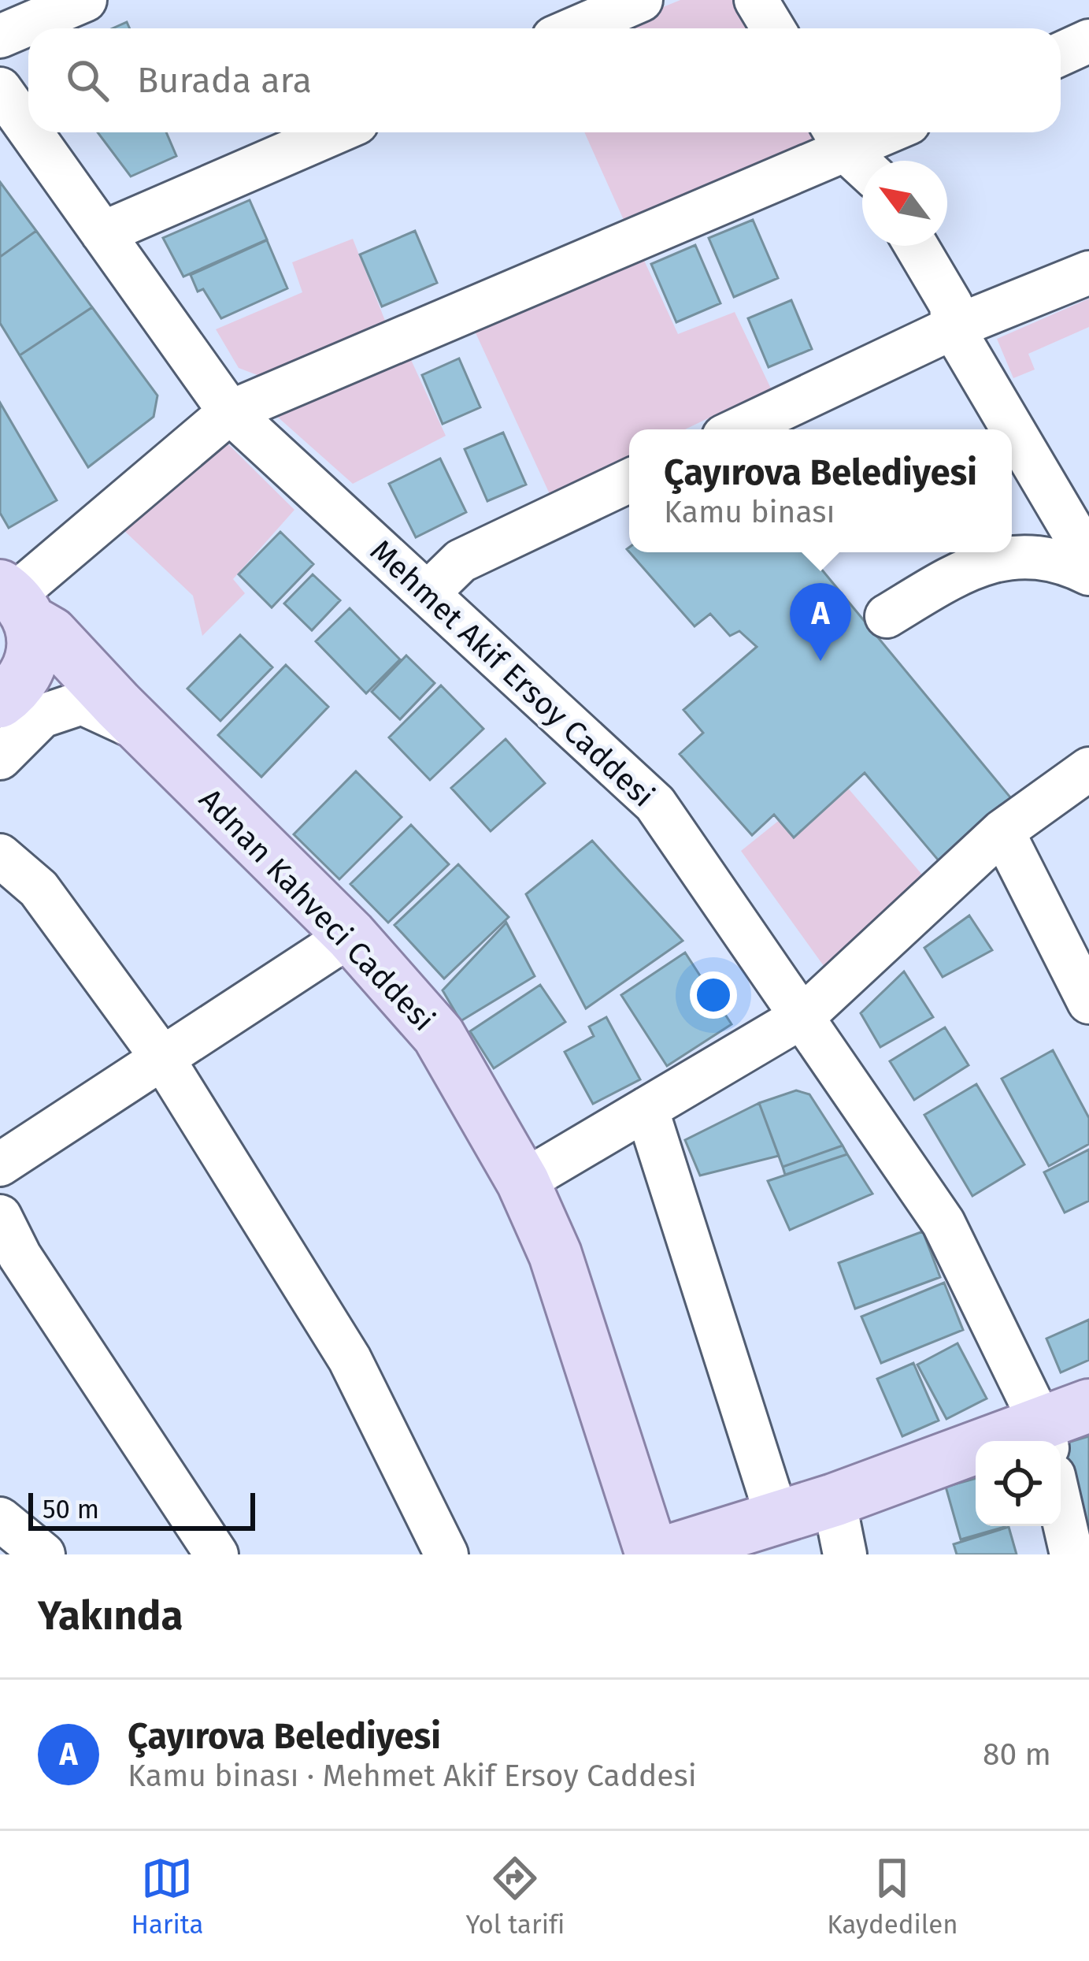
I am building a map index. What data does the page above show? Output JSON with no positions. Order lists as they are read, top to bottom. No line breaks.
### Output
{"streets":{"main road":["Adnan Kahveci Caddesi"],"street":["Mehmet Akif Ersoy Caddesi"]},"scale_bar":"50 m","north":"top left","page":{"search":"Burada ara","popup":["Çayırova Belediyesi","Kamu binası"],"pins":"A","scale":"50 m","heading":"Yakında","list":[{"mark":"A","name":"Çayırova Belediyesi","note":"Kamu binası · Mehmet Akif Ersoy Caddesi","value":"80 m"}],"nav":["Harita","Yol tarifi","Kaydedilen"]}}
